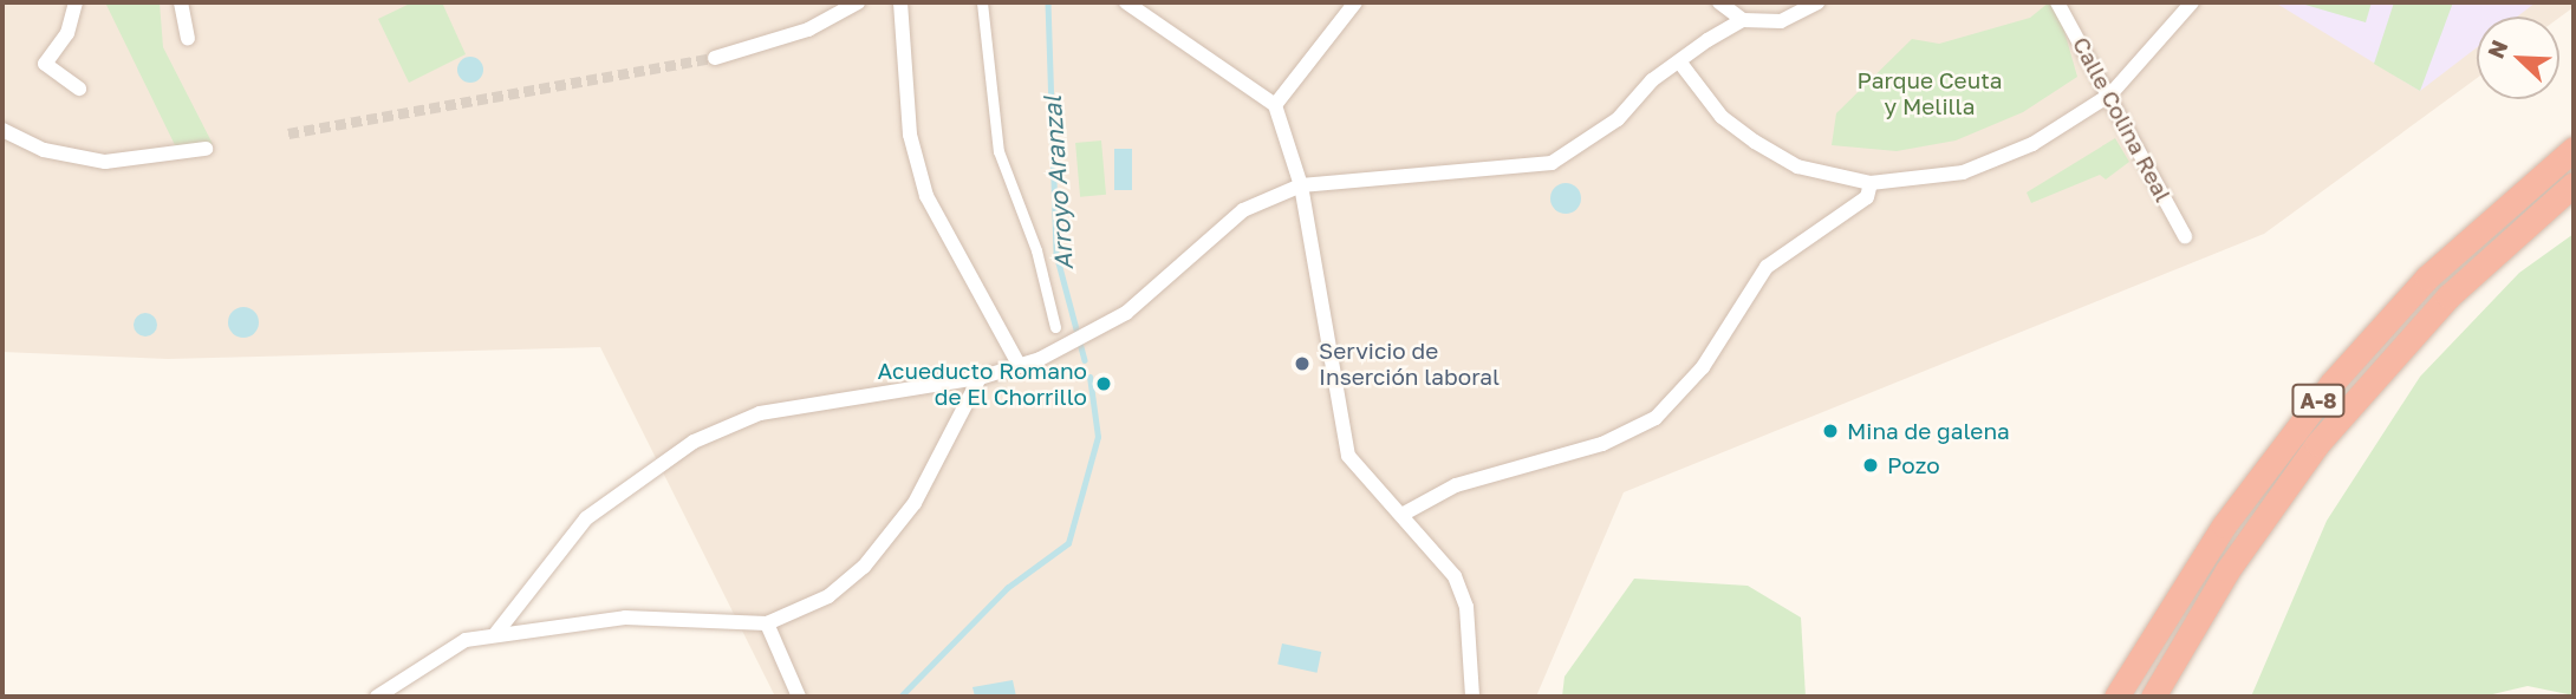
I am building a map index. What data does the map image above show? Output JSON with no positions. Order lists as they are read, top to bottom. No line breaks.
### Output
{"streets":{"highway":["A-8"],"street":["Calle Colina Real"]},"water":["Arroyo Aranzal"],"parks":["Parque Ceuta y Melilla"],"places":["Servicio de Inserción laboral","Acueducto Romano de El Chorrillo","Mina de galena","Pozo"],"north":"top left"}
